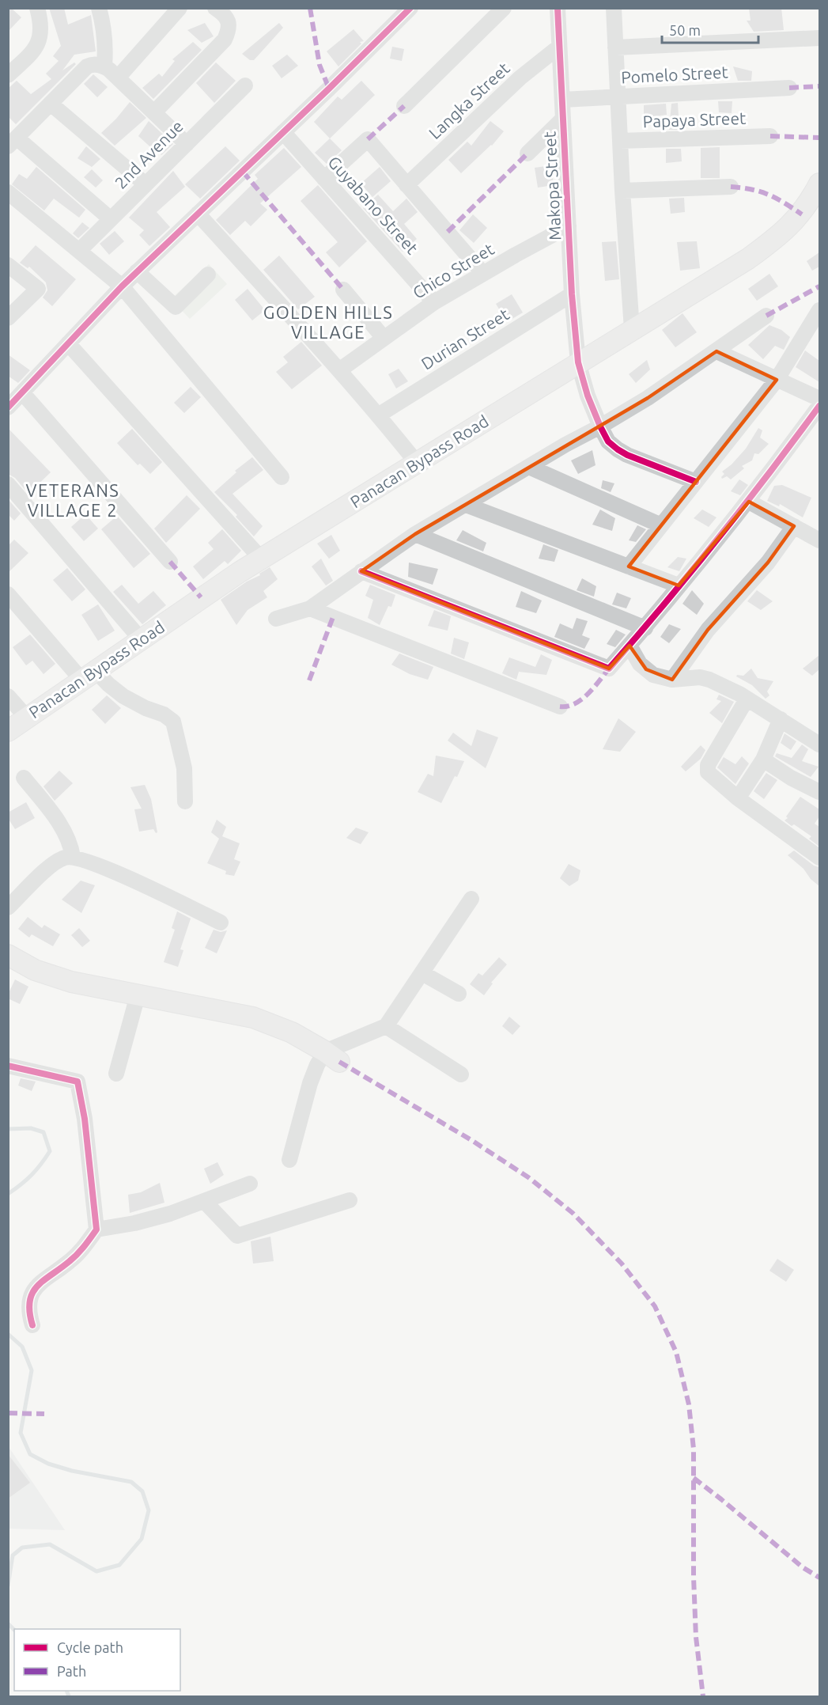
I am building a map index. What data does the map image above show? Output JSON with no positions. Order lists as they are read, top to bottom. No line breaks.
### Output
{"streets":{"main road":["Panacan Bypass Road"],"street":["Pomelo Street","Langka Street","Papaya Street","2nd Avenue","Makopa Street","Guyabano Street","Chico Street","Durian Street"]},"crossings":[["Pomelo Street","Makopa Street"],["Langka Street","Makopa Street"],["Makopa Street","Chico Street"],["Makopa Street","Durian Street"],["Makopa Street","Panacan Bypass Road"],["Guyabano Street","Chico Street"]],"districts":["GOLDEN HILLS VILLAGE","VETERANS VILLAGE 2"],"legend":["Cycle path","Path"],"scale_bar":"50 m"}
